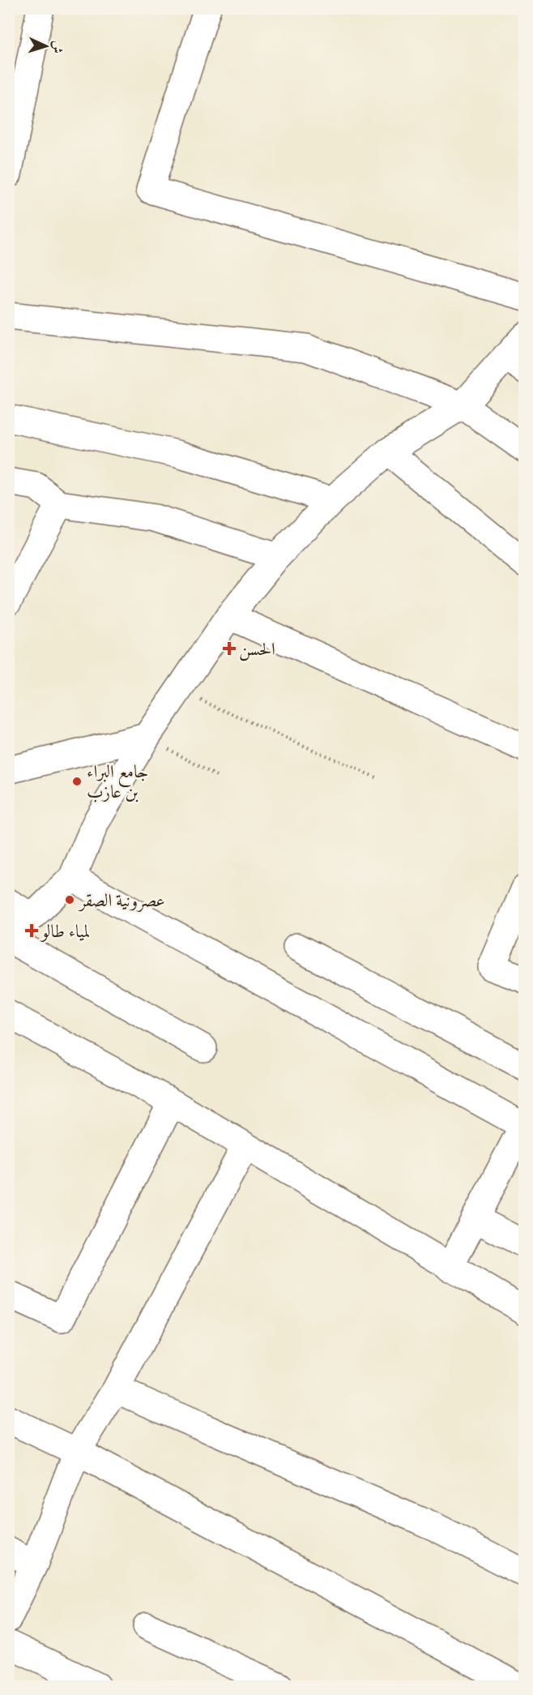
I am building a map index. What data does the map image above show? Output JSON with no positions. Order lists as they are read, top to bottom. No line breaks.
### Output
{"places":{"health":["الحسن","لمياء طالو"],"other":["جامع البراء بن عازب","عصرونية الصقر"]},"north":"right"}
